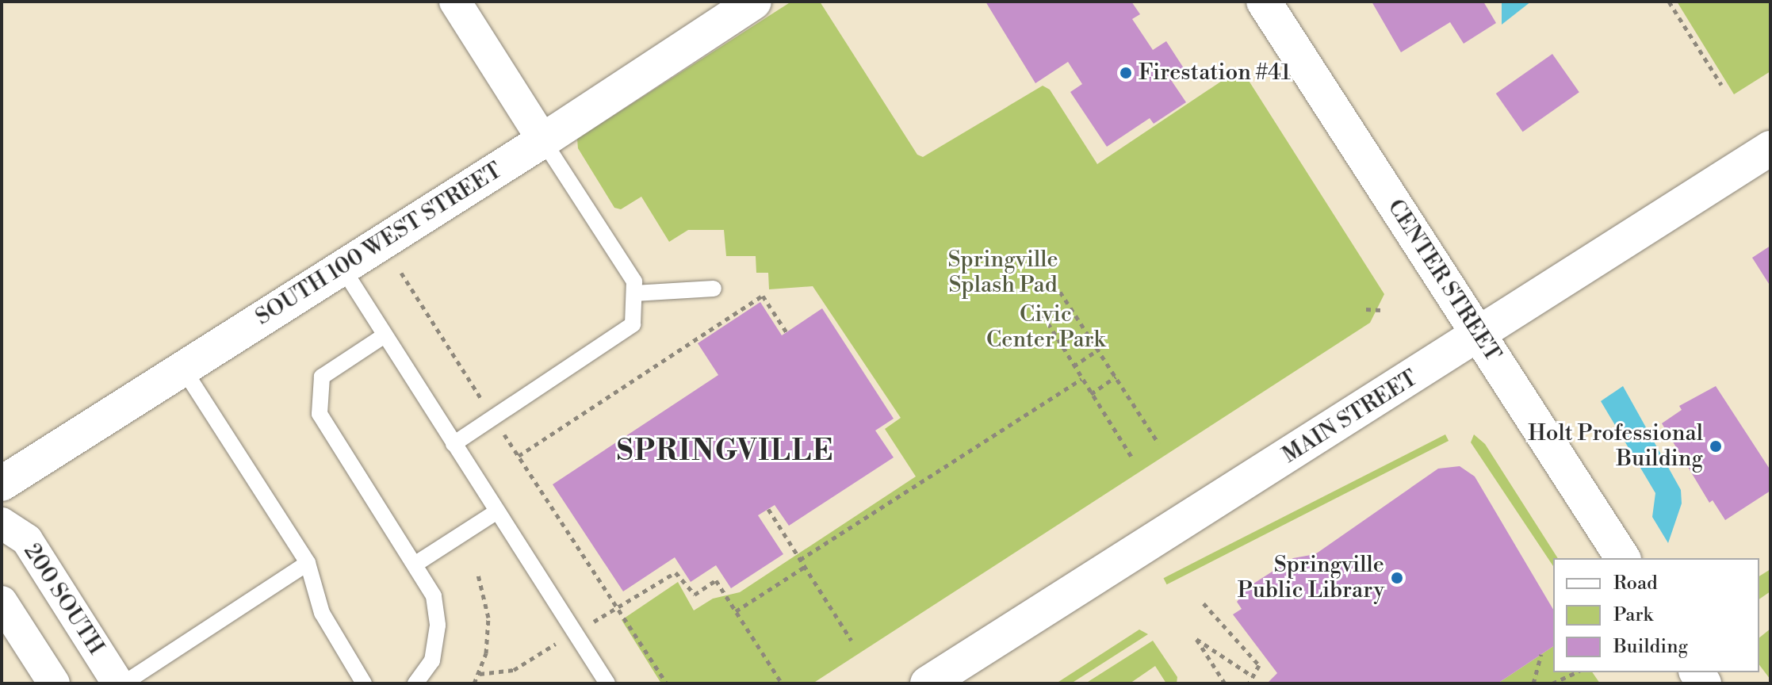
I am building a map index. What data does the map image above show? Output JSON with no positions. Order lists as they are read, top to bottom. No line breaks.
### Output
{"streets":{"street":["SOUTH 100 WEST STREET","CENTER STREET","MAIN STREET","200 SOUTH"]},"crossings":[["CENTER STREET","MAIN STREET"]],"districts":["SPRINGVILLE"],"parks":["Springville Splash Pad","Civic Center Park"],"places":["Firestation #41","Holt Professional Building","Springville Public Library"],"legend":["Road","Park","Building"]}
